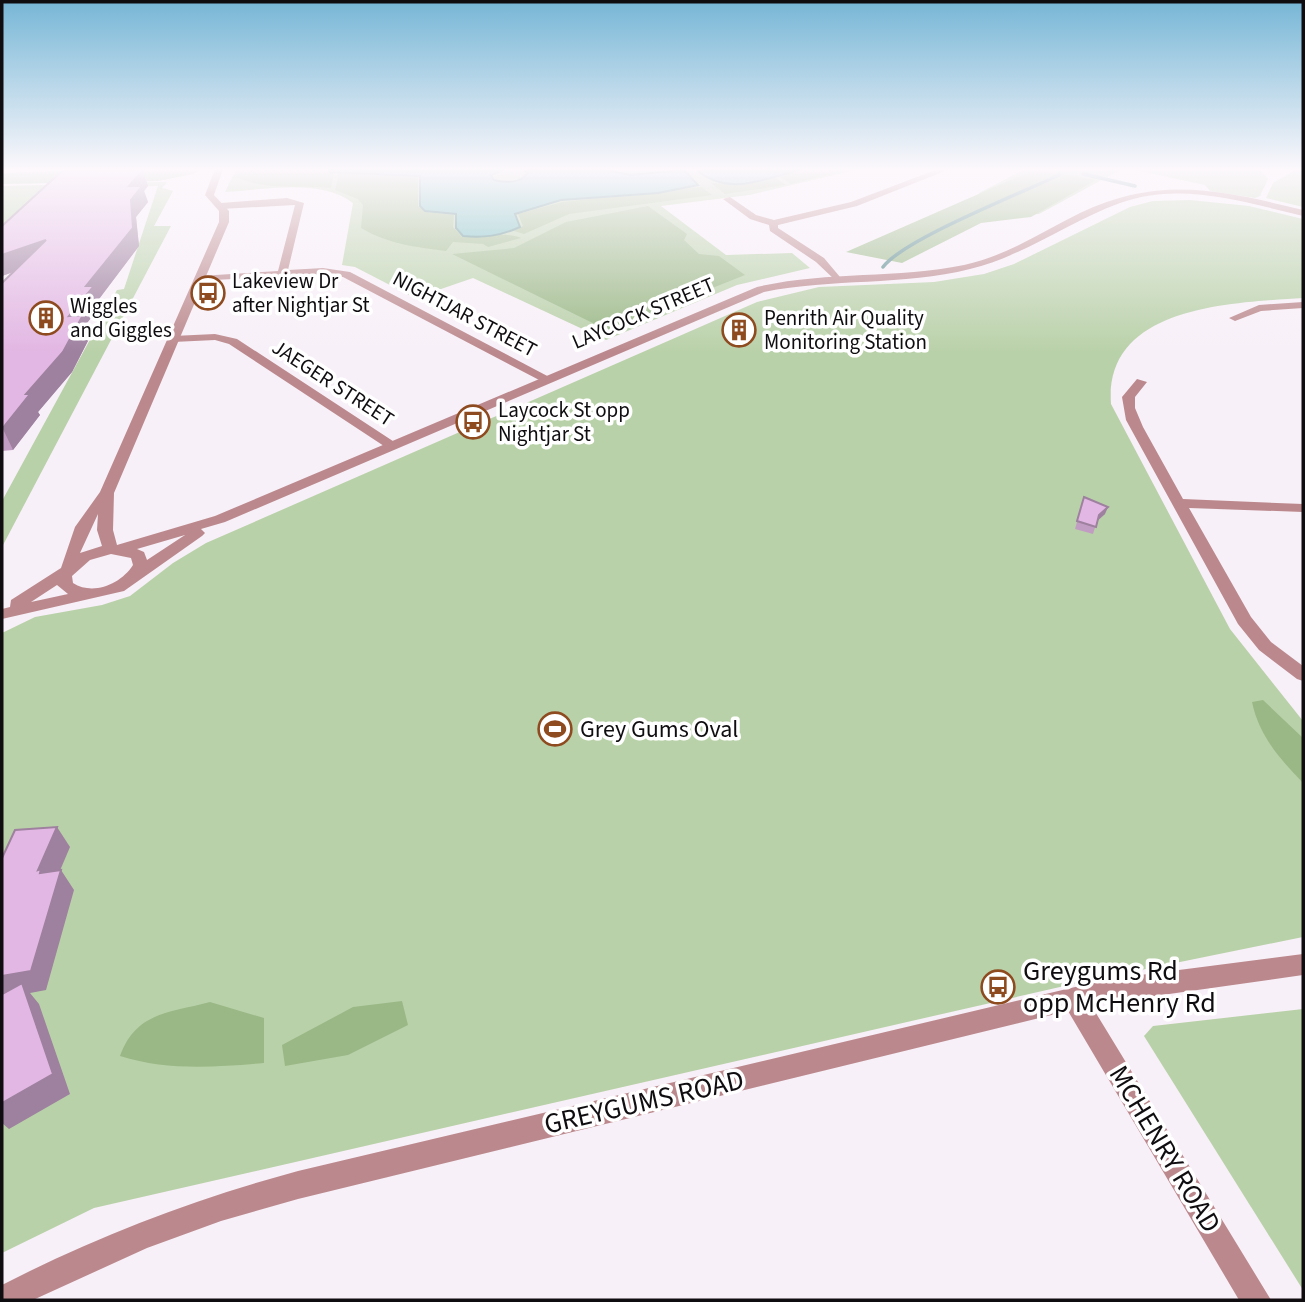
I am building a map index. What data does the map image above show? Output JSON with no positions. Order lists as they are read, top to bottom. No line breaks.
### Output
{"streets":{"street":["LAYCOCK STREET","NIGHTJAR STREET","JAEGER STREET","GREYGUMS ROAD","MCHENRY ROAD"]},"crossings":[["LAYCOCK STREET","NIGHTJAR STREET"],["LAYCOCK STREET","JAEGER STREET"],["GREYGUMS ROAD","MCHENRY ROAD"]],"places":{"bus stop":["Lakeview Dr after Nightjar St","Laycock St opp Nightjar St","Greygums Rd opp McHenry Rd"],"building":["Wiggles and Giggles","Penrith Air Quality Monitoring Station"],"sports":["Grey Gums Oval"]}}
